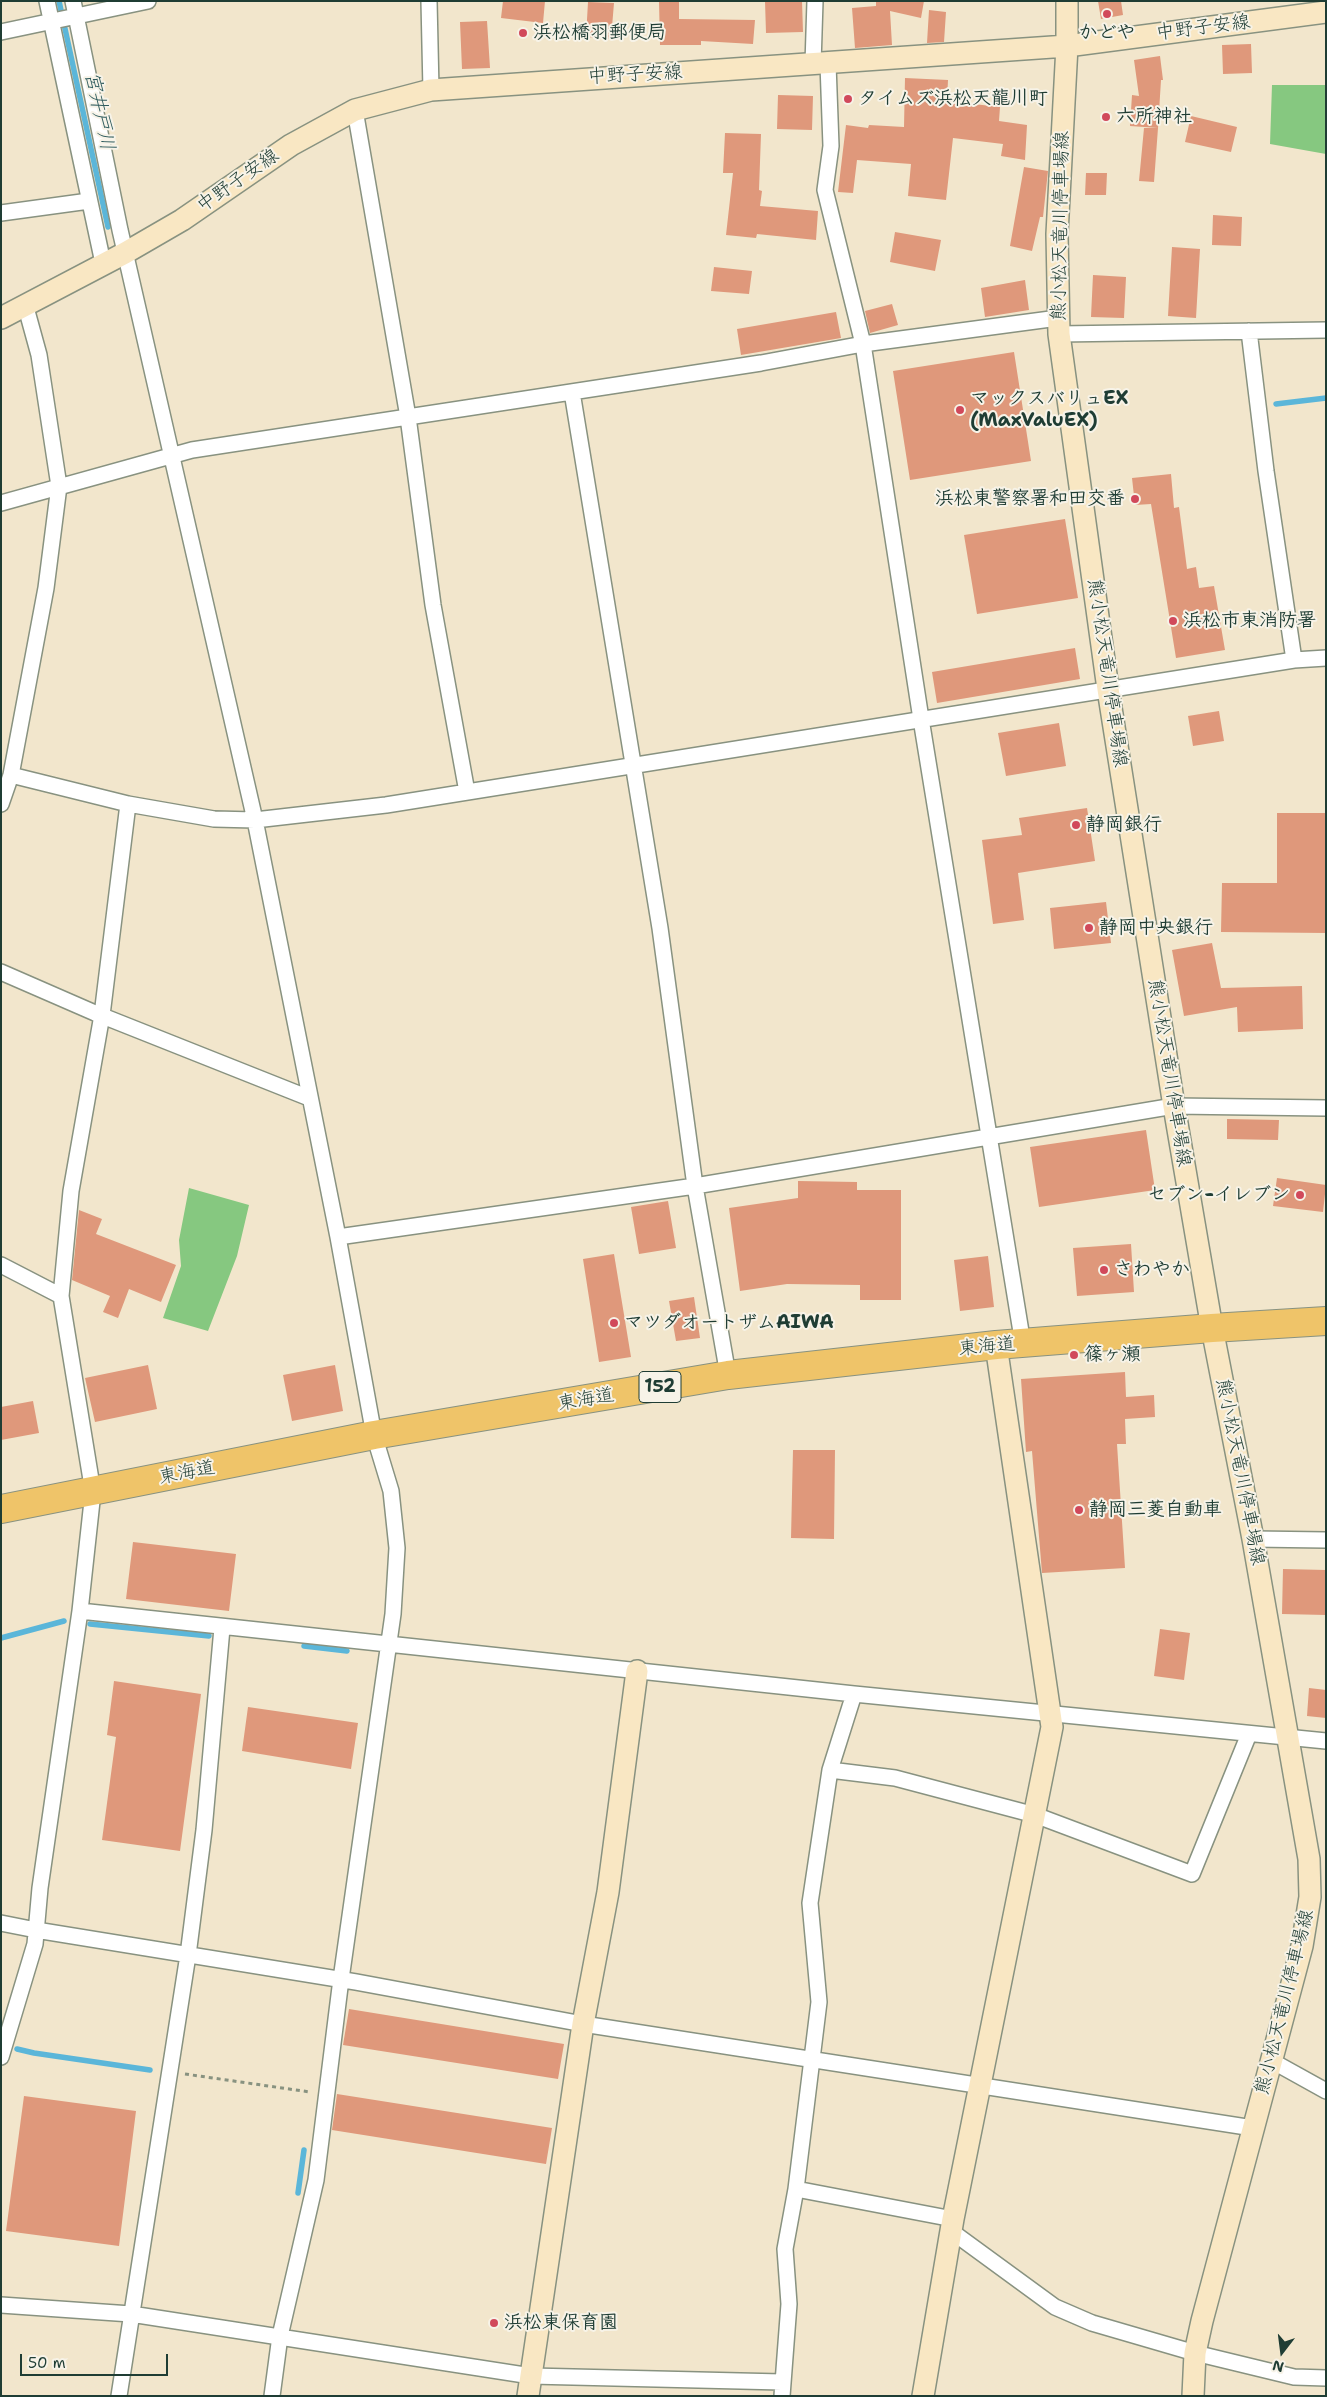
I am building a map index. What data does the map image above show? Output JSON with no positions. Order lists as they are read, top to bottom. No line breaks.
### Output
{"streets":{"highway":["東海道","152"],"main road":["中野子安線","熊小松天竜川停車場線"]},"crossings":[["中野子安線","熊小松天竜川停車場線"],["熊小松天竜川停車場線","東海道"]],"water":["宮井戸川"],"places":["かどや","浜松橋羽郵便局","タイムズ浜松天龍川町","六所神社","マックスバリュEX (MaxValuEX)","浜松東警察署和田交番","浜松市東消防署","静岡銀行","静岡中央銀行","セブン-イレブン","さわやか","マツダオートザムAIWA","篠ヶ瀬","静岡三菱自動車","浜松東保育園"],"scale_bar":"50 m","north":"bottom"}
